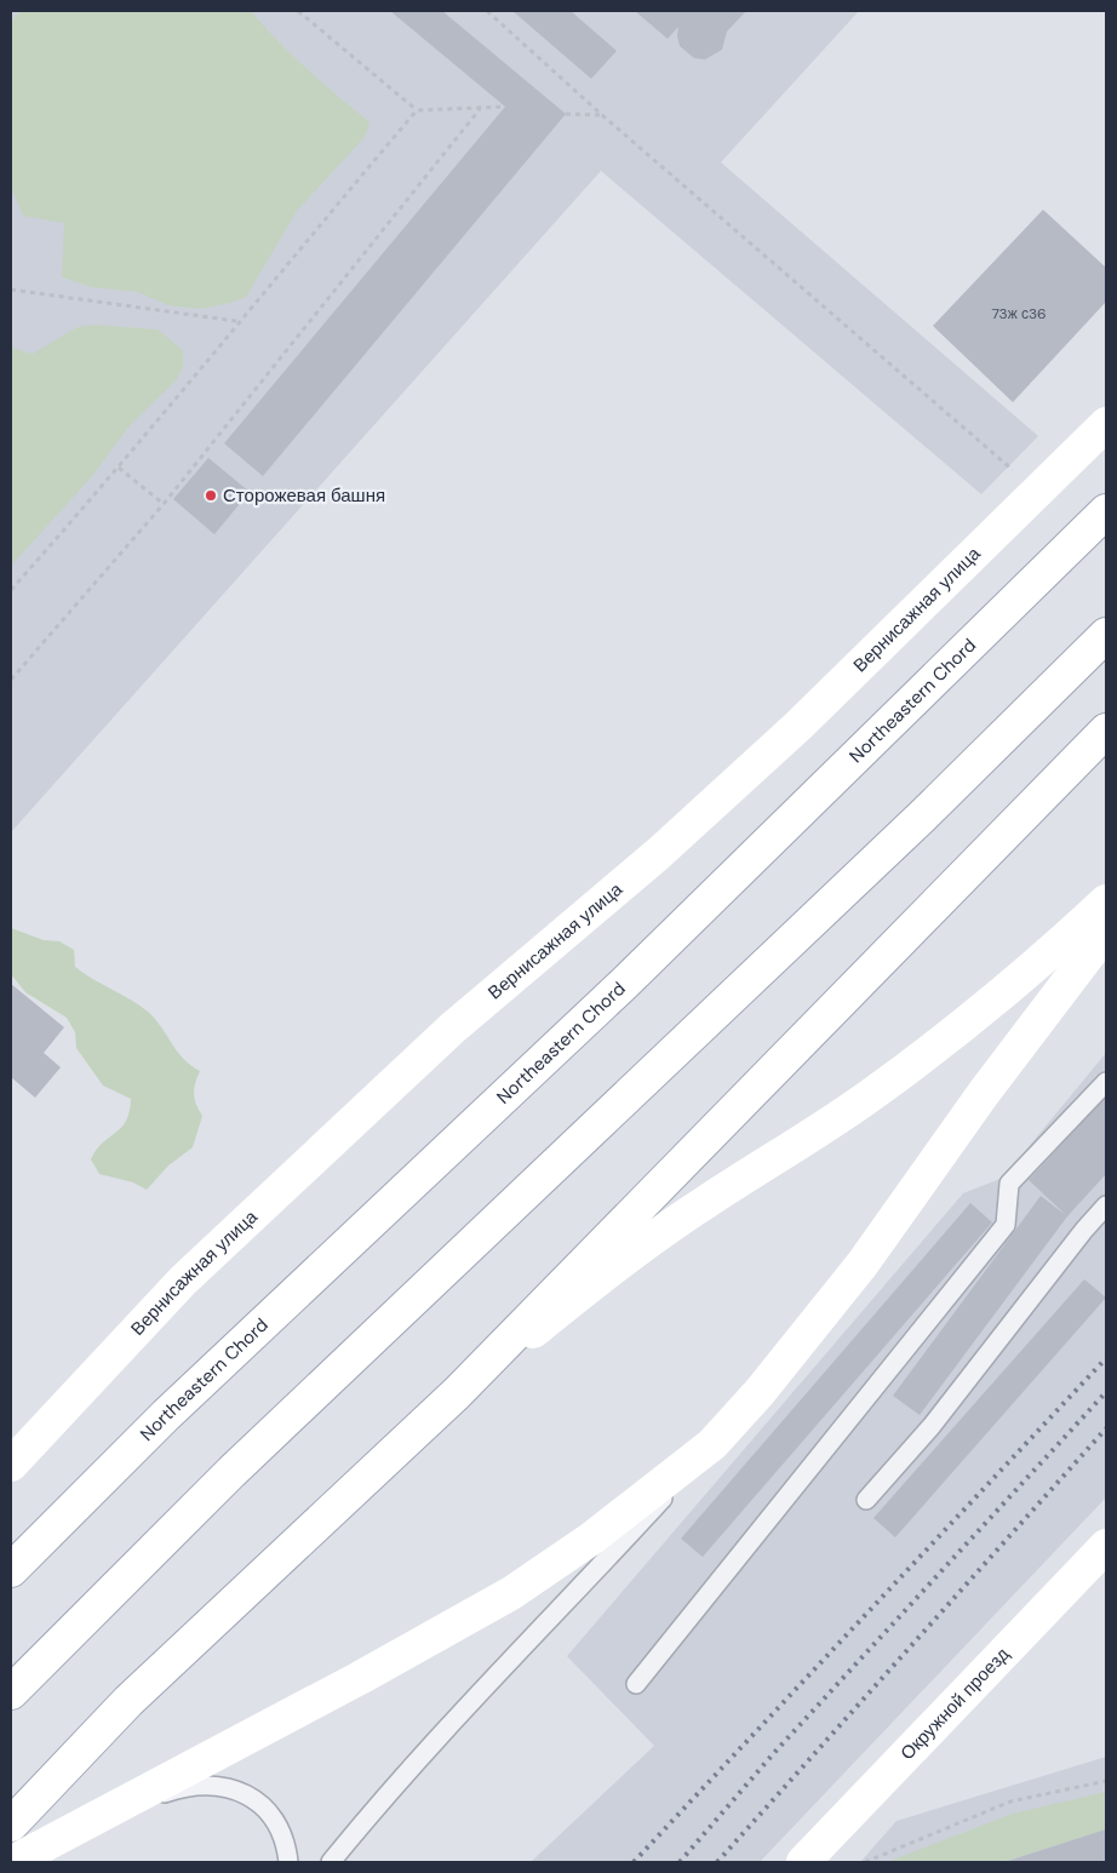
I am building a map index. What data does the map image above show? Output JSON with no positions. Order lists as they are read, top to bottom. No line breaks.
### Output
{"streets":{"main road":["Вернисажная улица","Northeastern Chord","Окружной проезд"]},"places":["Сторожевая башня"],"house_numbers":["73ж с36"]}
